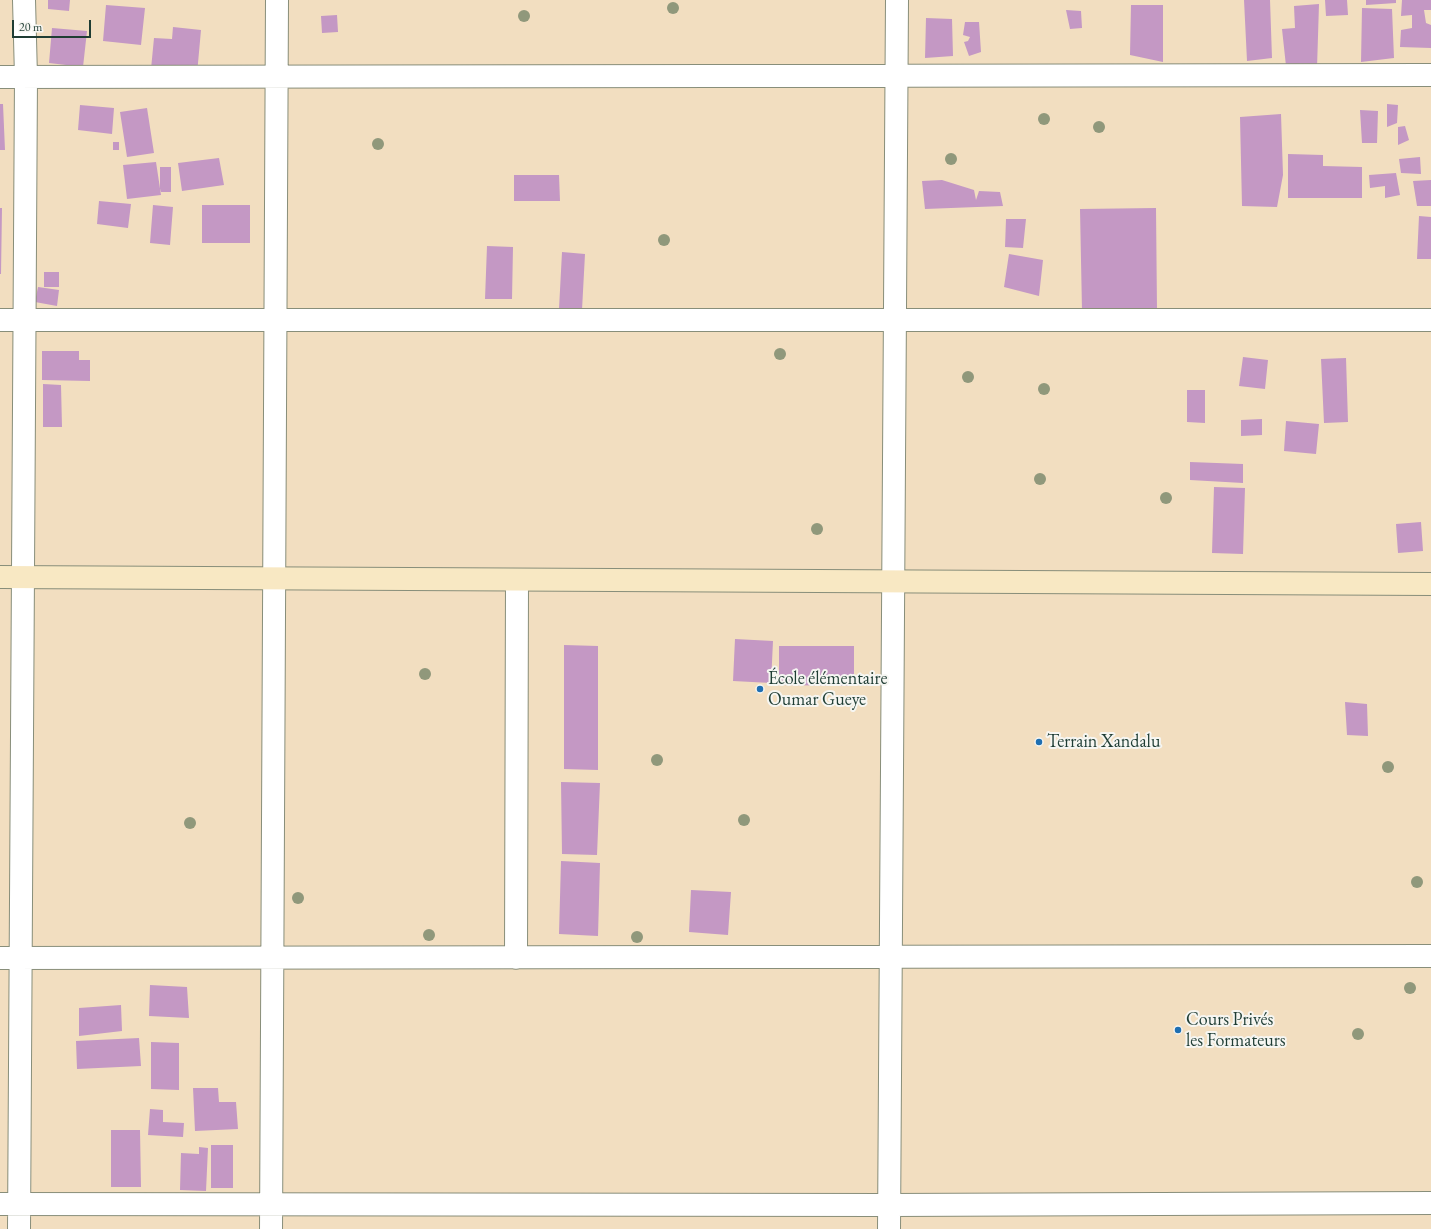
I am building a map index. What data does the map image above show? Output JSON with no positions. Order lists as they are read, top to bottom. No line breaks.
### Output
{"places":["École élémentaire Oumar Gueye","Terrain Xandalu","Cours Privés les Formateurs"],"scale_bar":"20 m"}
